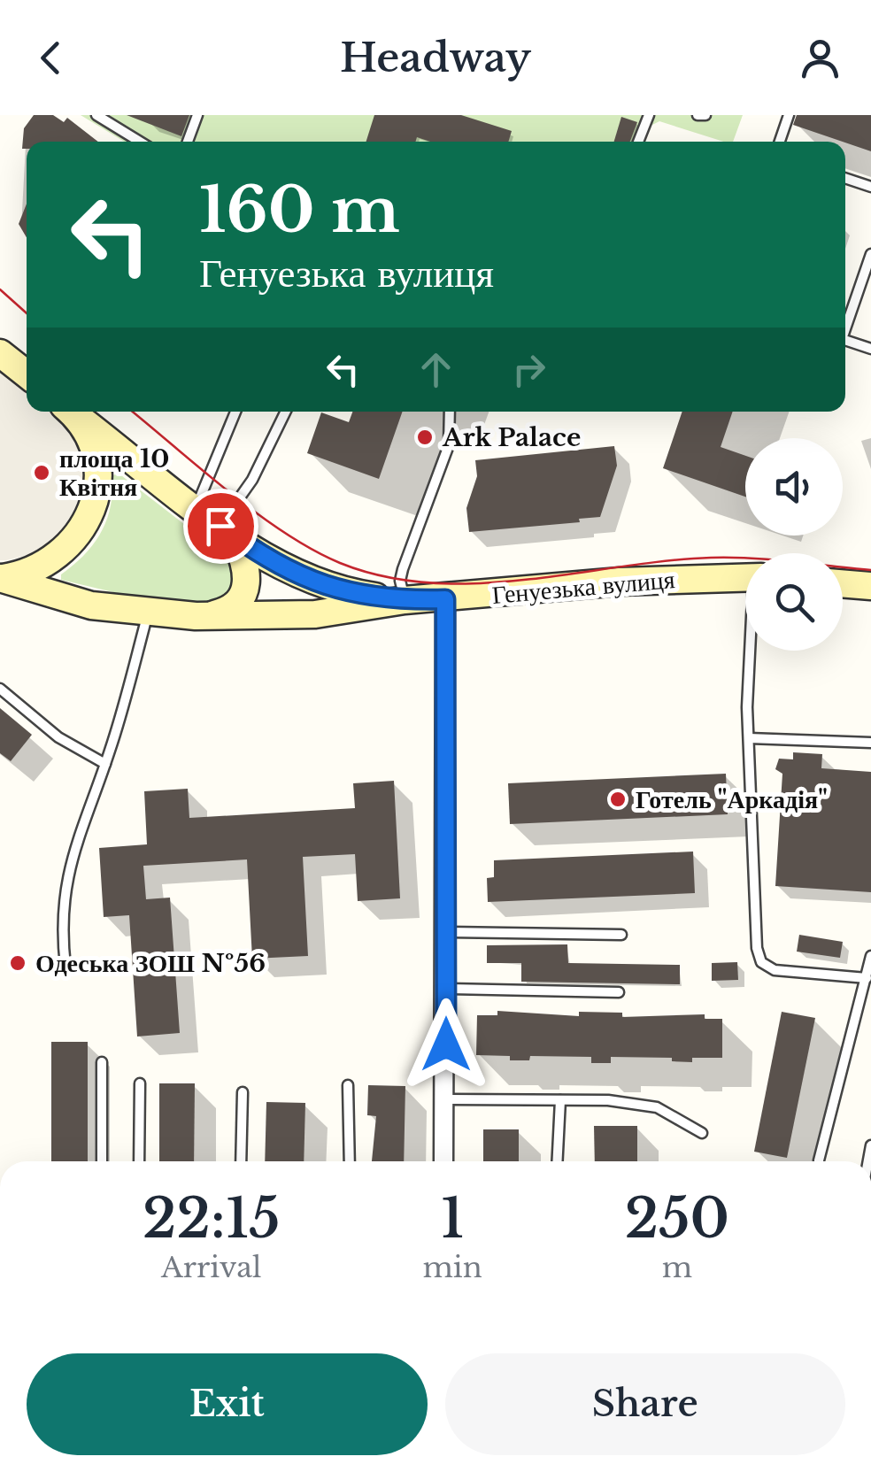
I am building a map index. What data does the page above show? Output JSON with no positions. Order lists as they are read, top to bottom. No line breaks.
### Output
{"streets":{"main road":["Генуезька вулиця"]},"places":["Ark Palace","площа 10 Квітня","Готель \"Аркадія\"","Одеська ЗОШ №56"],"page":{"header":"Headway","turn":["160 m","Генуезька вулиця"],"eta":["22:15","Arrival","1","min","250","m"],"buttons":["Exit","Share"]}}
